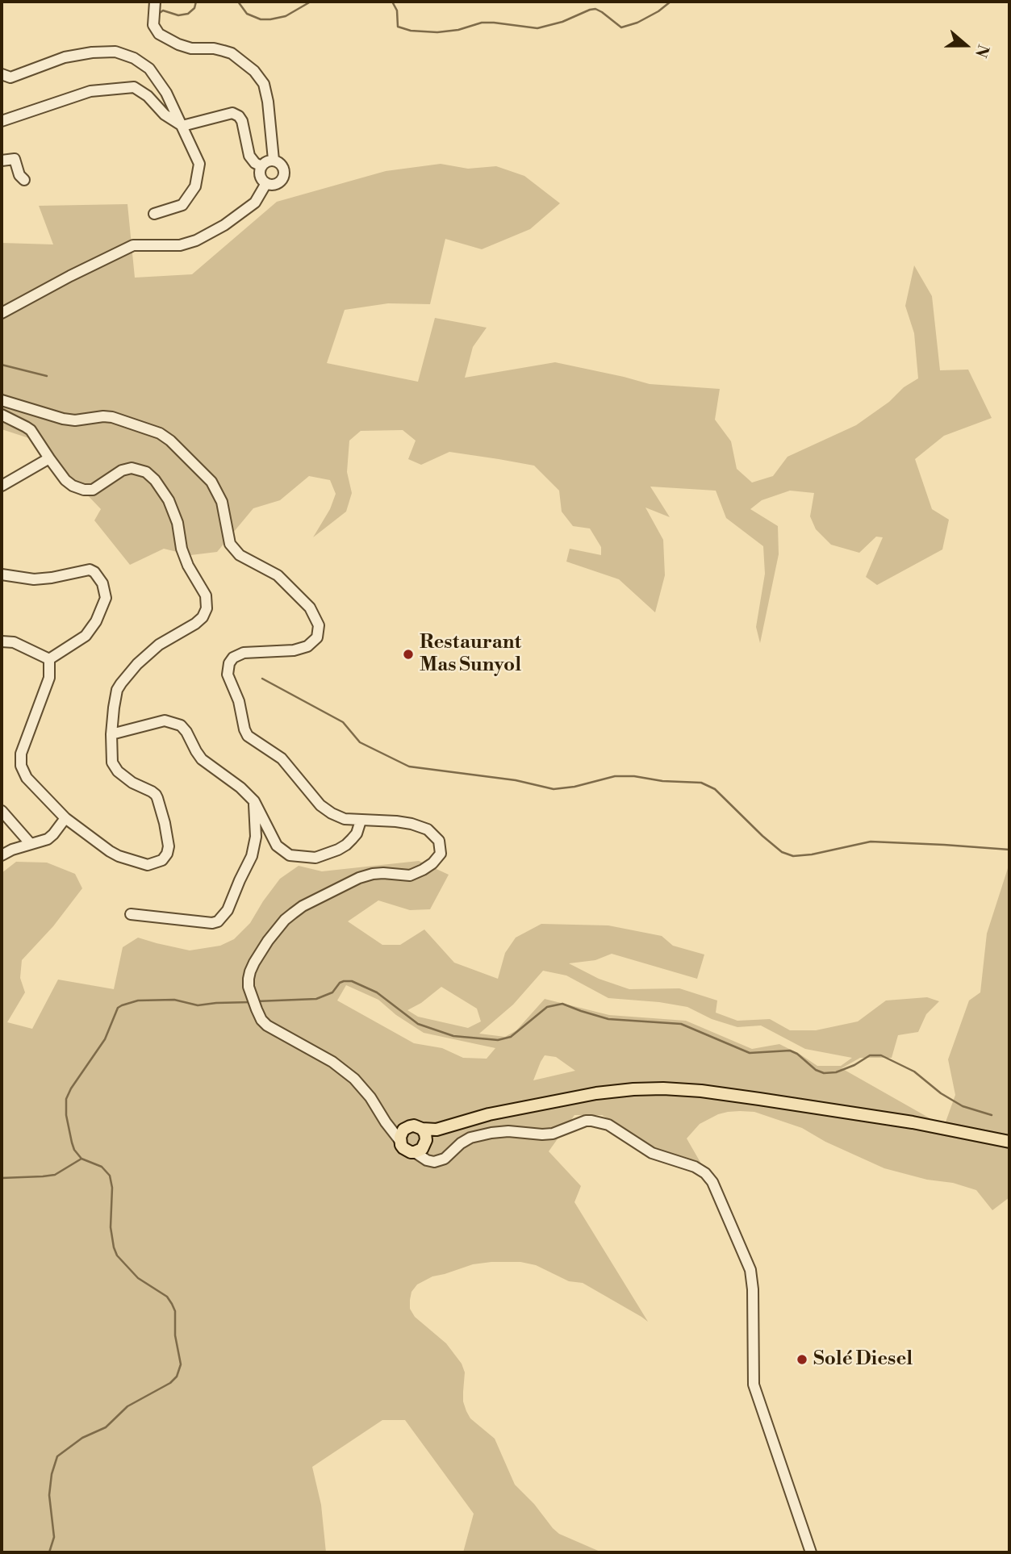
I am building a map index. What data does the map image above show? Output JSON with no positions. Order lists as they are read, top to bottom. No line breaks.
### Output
{"places":["Restaurant Mas Sunyol","Solé Diesel"],"north":"right"}
